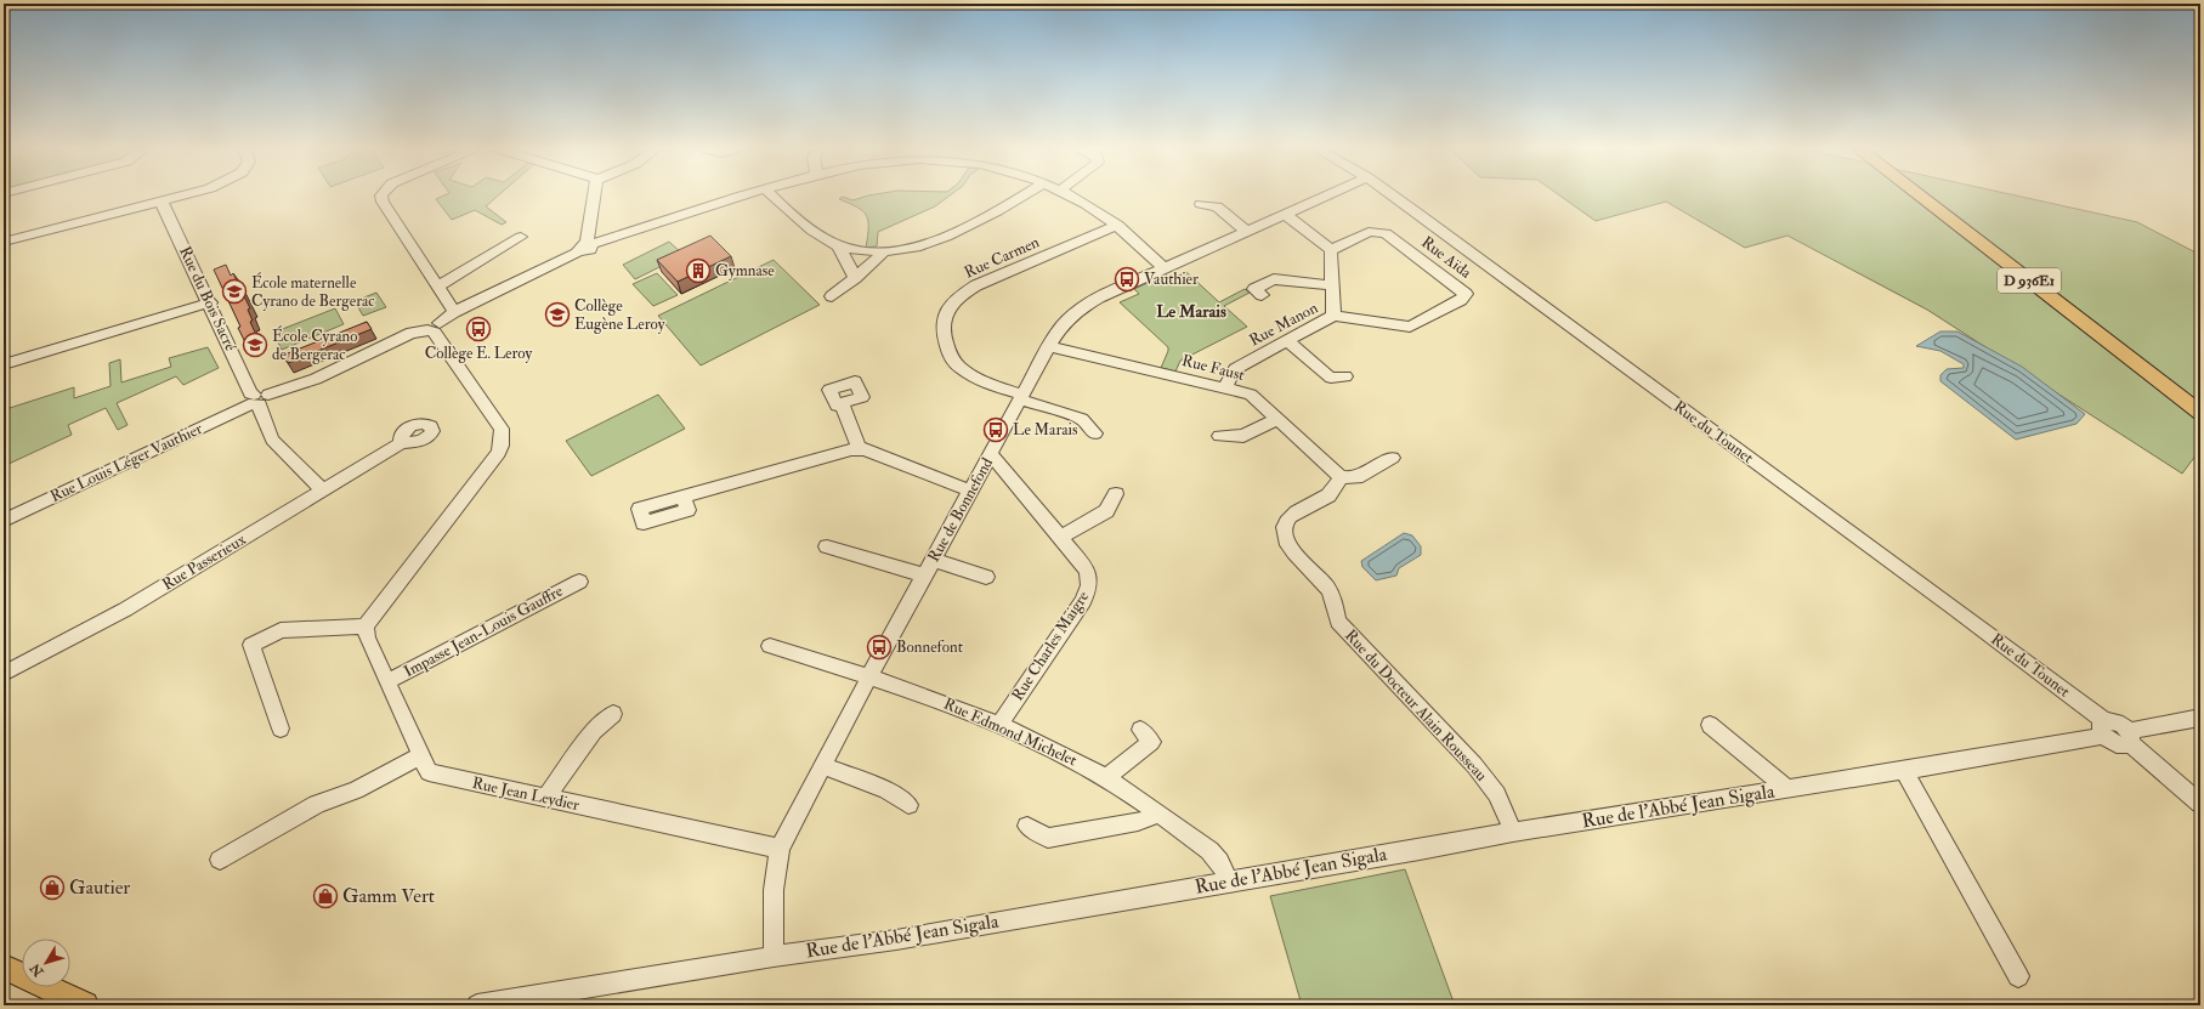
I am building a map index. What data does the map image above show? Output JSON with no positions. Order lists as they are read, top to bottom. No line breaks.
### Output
{"streets":{"main road":["D 936E1"],"street":["Rue Carmen","Rue Aïda","Rue du Bois Sacré","Rue Manon","Rue Faust","Rue du Tounet","Rue Louis Léger Vauthier","Rue de Bonnefond","Rue Passerieux","Impasse Jean-Louis Gauffre","Rue Charles Maigre","Rue du Docteur Alain Rousseau","Rue Edmond Michelet","Rue Jean Leydier","Rue de l'Abbé Jean Sigala"]},"crossings":[["Rue Carmen","Rue Louis Léger Vauthier"],["Rue Carmen","Rue de Bonnefond"],["Rue Aïda","Rue Manon"],["Rue du Bois Sacré","Rue Louis Léger Vauthier"],["Rue du Bois Sacré","Rue Passerieux"],["Rue Manon","Rue Faust"],["Rue Faust","Rue de Bonnefond"],["Rue Faust","Rue du Docteur Alain Rousseau"],["Rue du Tounet","Rue de l'Abbé Jean Sigala"],["Rue Louis Léger Vauthier","Rue de Bonnefond"],["Rue de Bonnefond","Rue Charles Maigre"],["Rue de Bonnefond","Rue Edmond Michelet"],["Rue de Bonnefond","Rue Jean Leydier"],["Rue de Bonnefond","Rue de l'Abbé Jean Sigala"],["Impasse Jean-Louis Gauffre","Rue Jean Leydier"],["Rue Charles Maigre","Rue Edmond Michelet"],["Rue du Docteur Alain Rousseau","Rue de l'Abbé Jean Sigala"],["Rue Edmond Michelet","Rue de l'Abbé Jean Sigala"]],"districts":["Le Marais"],"places":{"building":["Gymnase"],"bus stop":["Vauthier","Collège E. Leroy","Le Marais","Bonnefont"],"school or university":["École maternelle Cyrano de Bergerac","Collège Eugène Leroy","École Cyrano de Bergerac"],"shop":["Gautier","Gamm Vert"]},"north":"bottom left"}
